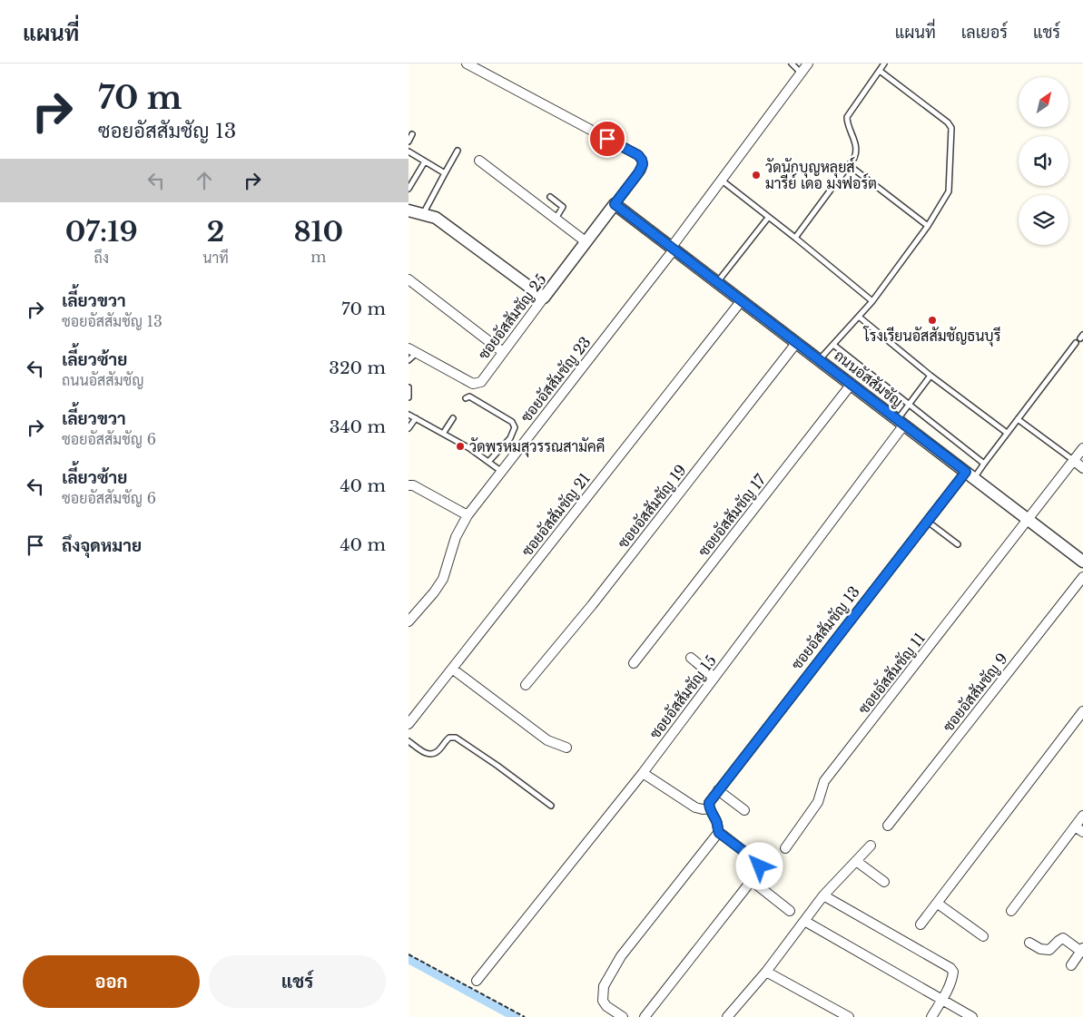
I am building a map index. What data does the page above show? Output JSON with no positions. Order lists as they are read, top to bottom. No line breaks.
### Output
{"streets":{"street":["ซอยอัสสัมชัญ 25","ถนนอัสสัมชัญ","ซอยอัสสัมชัญ 23","ซอยอัสสัมชัญ 19","ซอยอัสสัมชัญ 21","ซอยอัสสัมชัญ 17","ซอยอัสสัมชัญ 13","ซอยอัสสัมชัญ 11","ซอยอัสสัมชัญ 9","ซอยอัสสัมชัญ 15"]},"crossings":[["ซอยอัสสัมชัญ 25","ถนนอัสสัมชัญ"],["ถนนอัสสัมชัญ","ซอยอัสสัมชัญ 23"],["ถนนอัสสัมชัญ","ซอยอัสสัมชัญ 19"],["ถนนอัสสัมชัญ","ซอยอัสสัมชัญ 21"],["ถนนอัสสัมชัญ","ซอยอัสสัมชัญ 17"],["ถนนอัสสัมชัญ","ซอยอัสสัมชัญ 13"],["ถนนอัสสัมชัญ","ซอยอัสสัมชัญ 11"],["ถนนอัสสัมชัญ","ซอยอัสสัมชัญ 15"]],"places":["วัดนักบุญหลุยส์ มารีย์ เดอ มงฟอร์ต","โรงเรียนอัสสัมชัญธนบุรี","วัดพรหมสุวรรณสามัคคี"],"north":"top right","page":{"header":"แผนที่","nav":["แผนที่","เลเยอร์","แชร์"],"turn":["70 m","ซอยอัสสัมชัญ 13"],"eta":["07:19","ถึง","2","นาที","810","m"],"list":[{"name":"เลี้ยวขวา","note":"ซอยอัสสัมชัญ 13","value":"70 m"},{"name":"เลี้ยวซ้าย","note":"ถนนอัสสัมชัญ","value":"320 m"},{"name":"เลี้ยวขวา","note":"ซอยอัสสัมชัญ 6","value":"340 m"},{"name":"เลี้ยวซ้าย","note":"ซอยอัสสัมชัญ 6","value":"40 m"},{"name":"ถึงจุดหมาย","value":"40 m"}],"buttons":["ออก","แชร์"]}}
